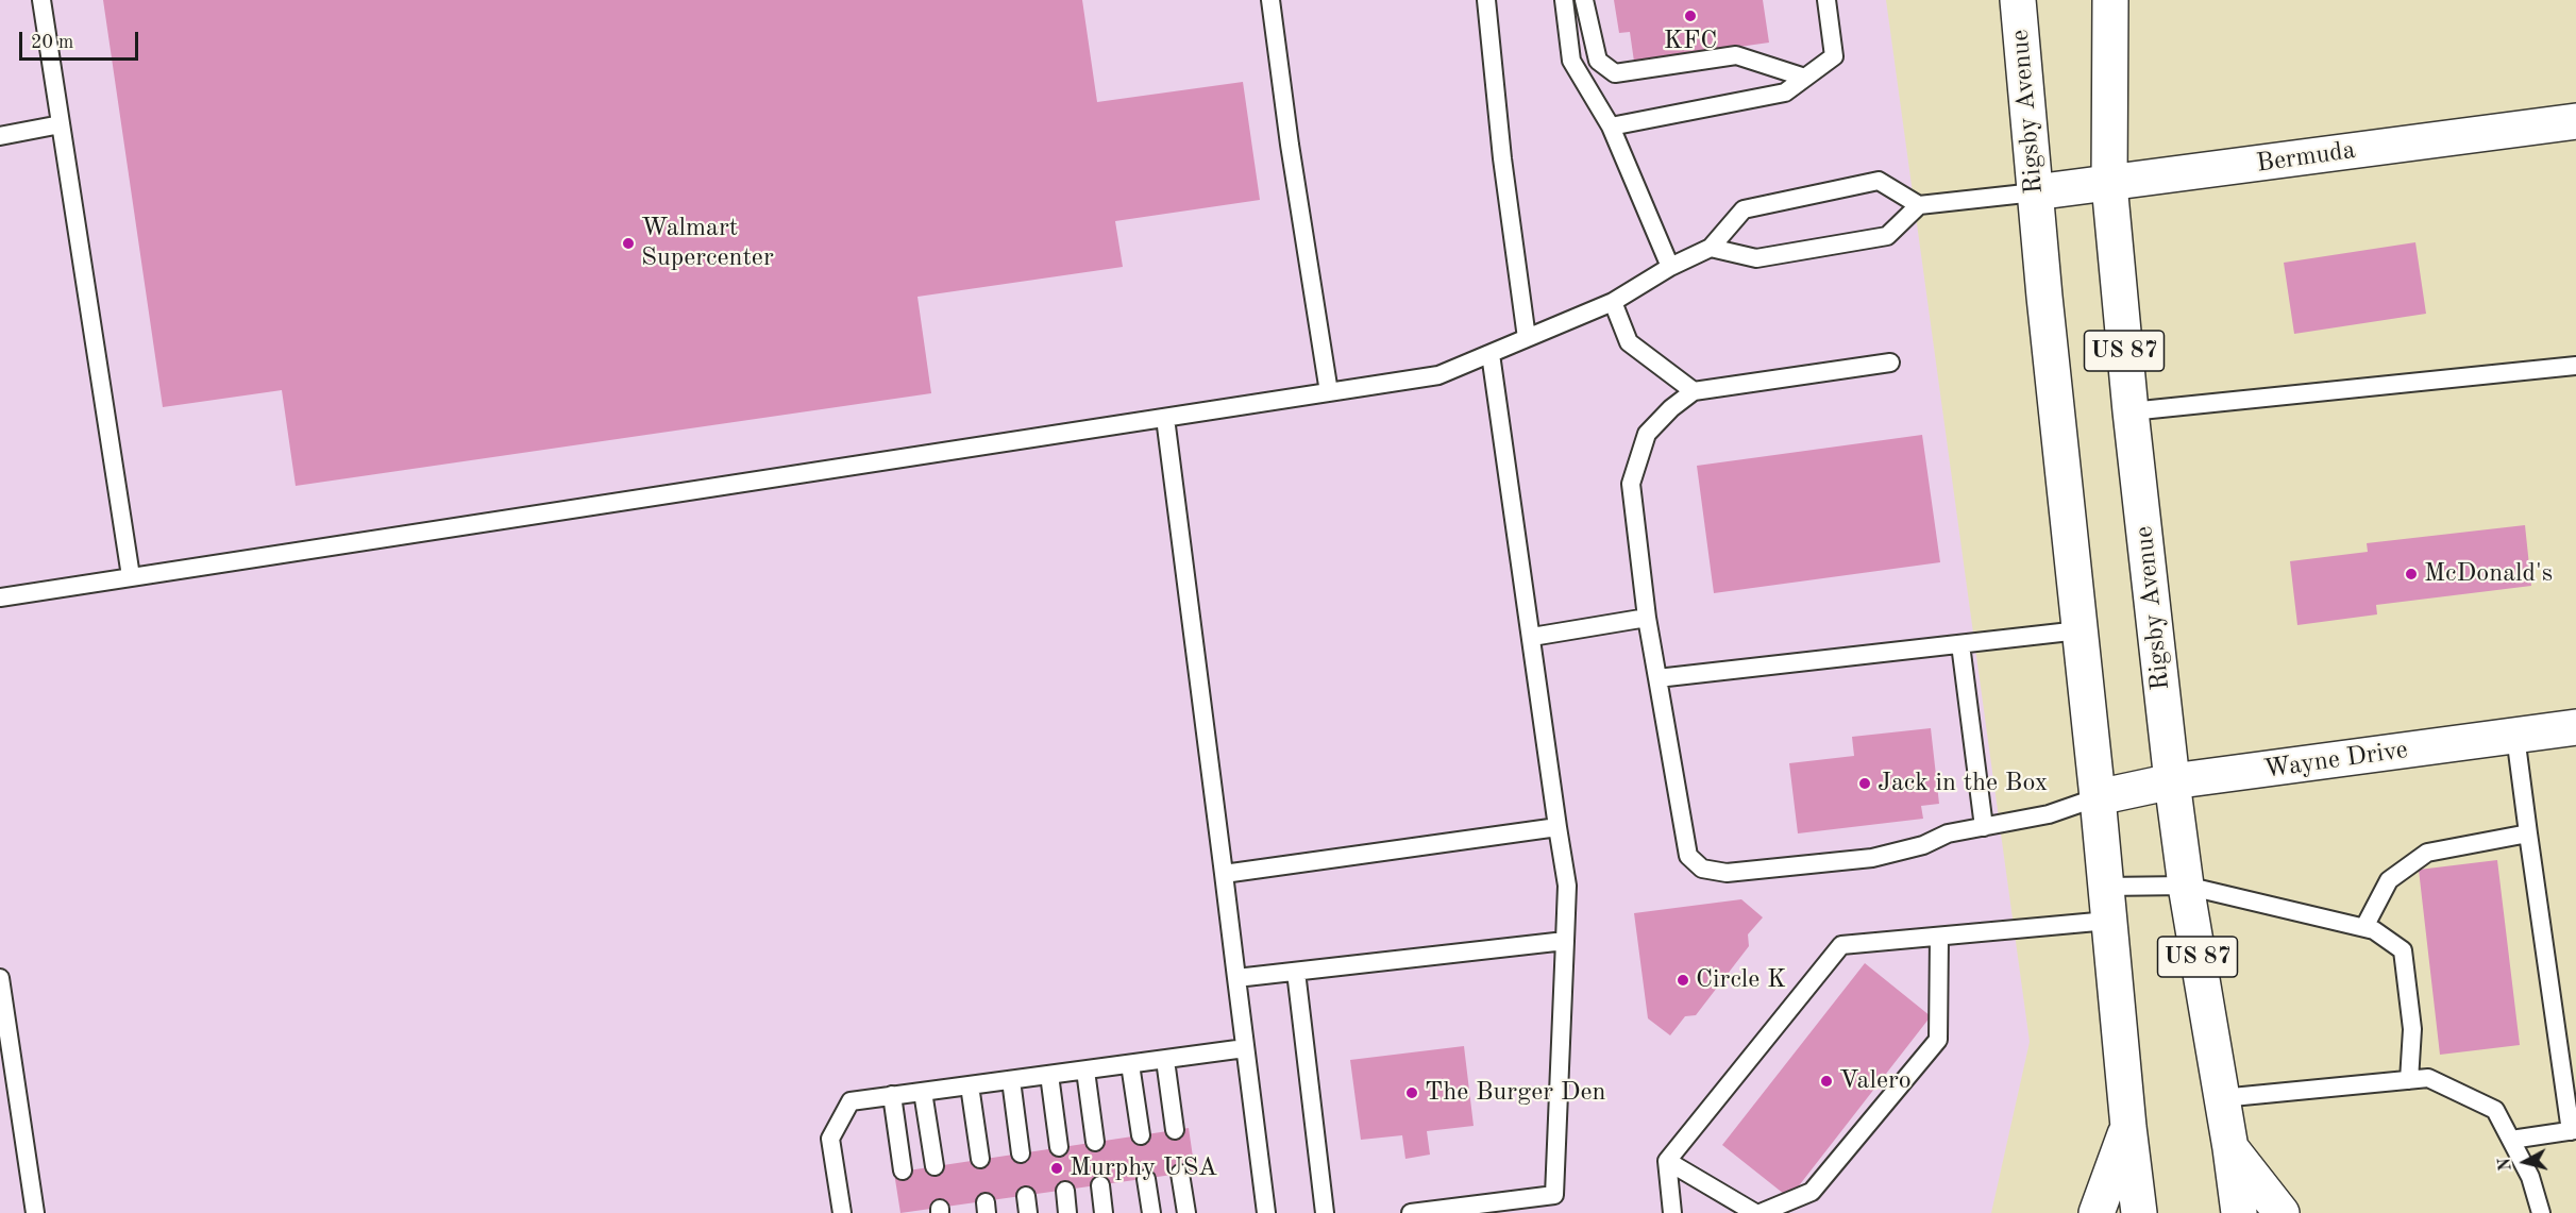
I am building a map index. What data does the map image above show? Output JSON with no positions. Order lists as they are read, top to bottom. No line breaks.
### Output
{"streets":{"main road":["Rigsby Avenue","Bermuda","US 87","Wayne Drive"]},"crossings":[["Rigsby Avenue","Bermuda"],["Rigsby Avenue","Wayne Drive"]],"places":["KFC","Walmart Supercenter","McDonald's","Jack in the Box","Circle K","Valero","The Burger Den","Murphy USA"],"scale_bar":"20 m","north":"left"}
